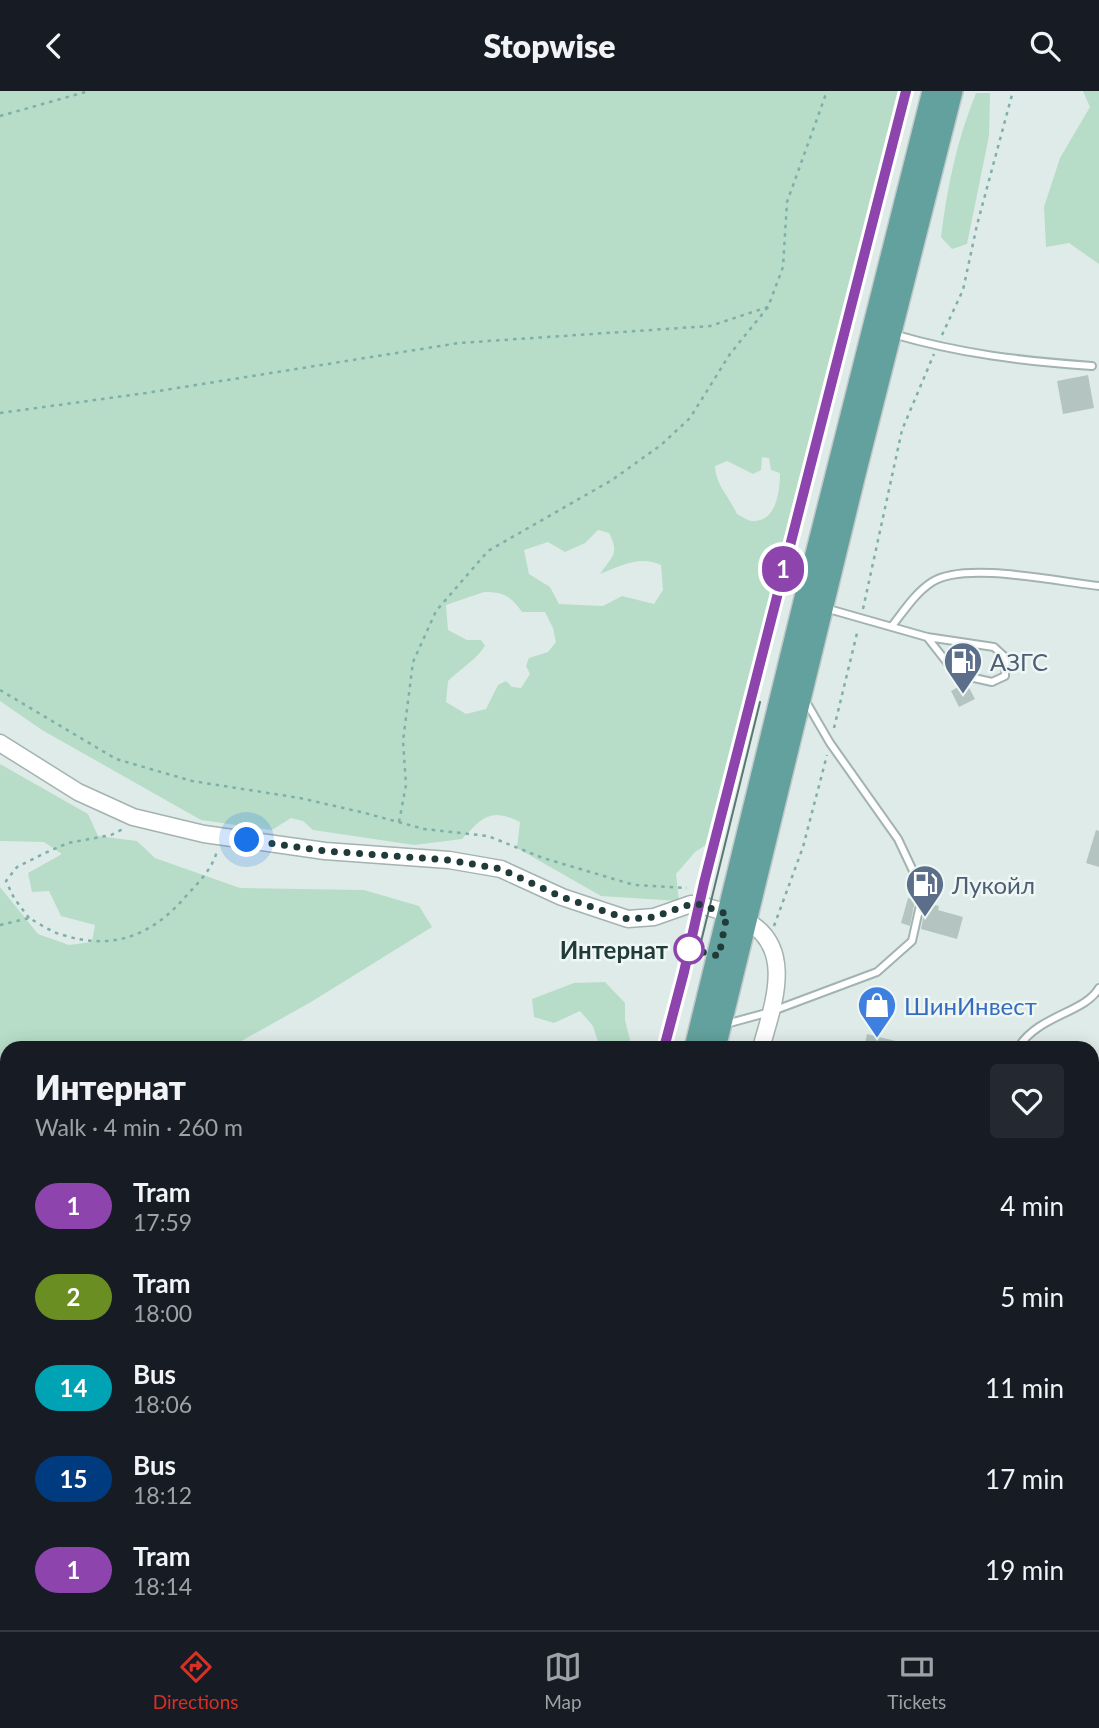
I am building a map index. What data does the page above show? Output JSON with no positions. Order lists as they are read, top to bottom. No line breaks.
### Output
{"places":{"fuel station":["АЗГС","Лукойл"],"other":["Интернат"],"shop":["ШинИнвест"]},"lines":["tram line 1"],"page":{"header":"Stopwise","on_map":"1","heading":["Интернат","Walk · 4 min · 260 m"],"list":[{"mark":"1","name":"Tram","note":"17:59","value":"4 min"},{"mark":"2","name":"Tram","note":"18:00","value":"5 min"},{"mark":"14","name":"Bus","note":"18:06","value":"11 min"},{"mark":"15","name":"Bus","note":"18:12","value":"17 min"},{"mark":"1","name":"Tram","note":"18:14","value":"19 min"}],"tabs":["Directions","Map","Tickets"]}}
